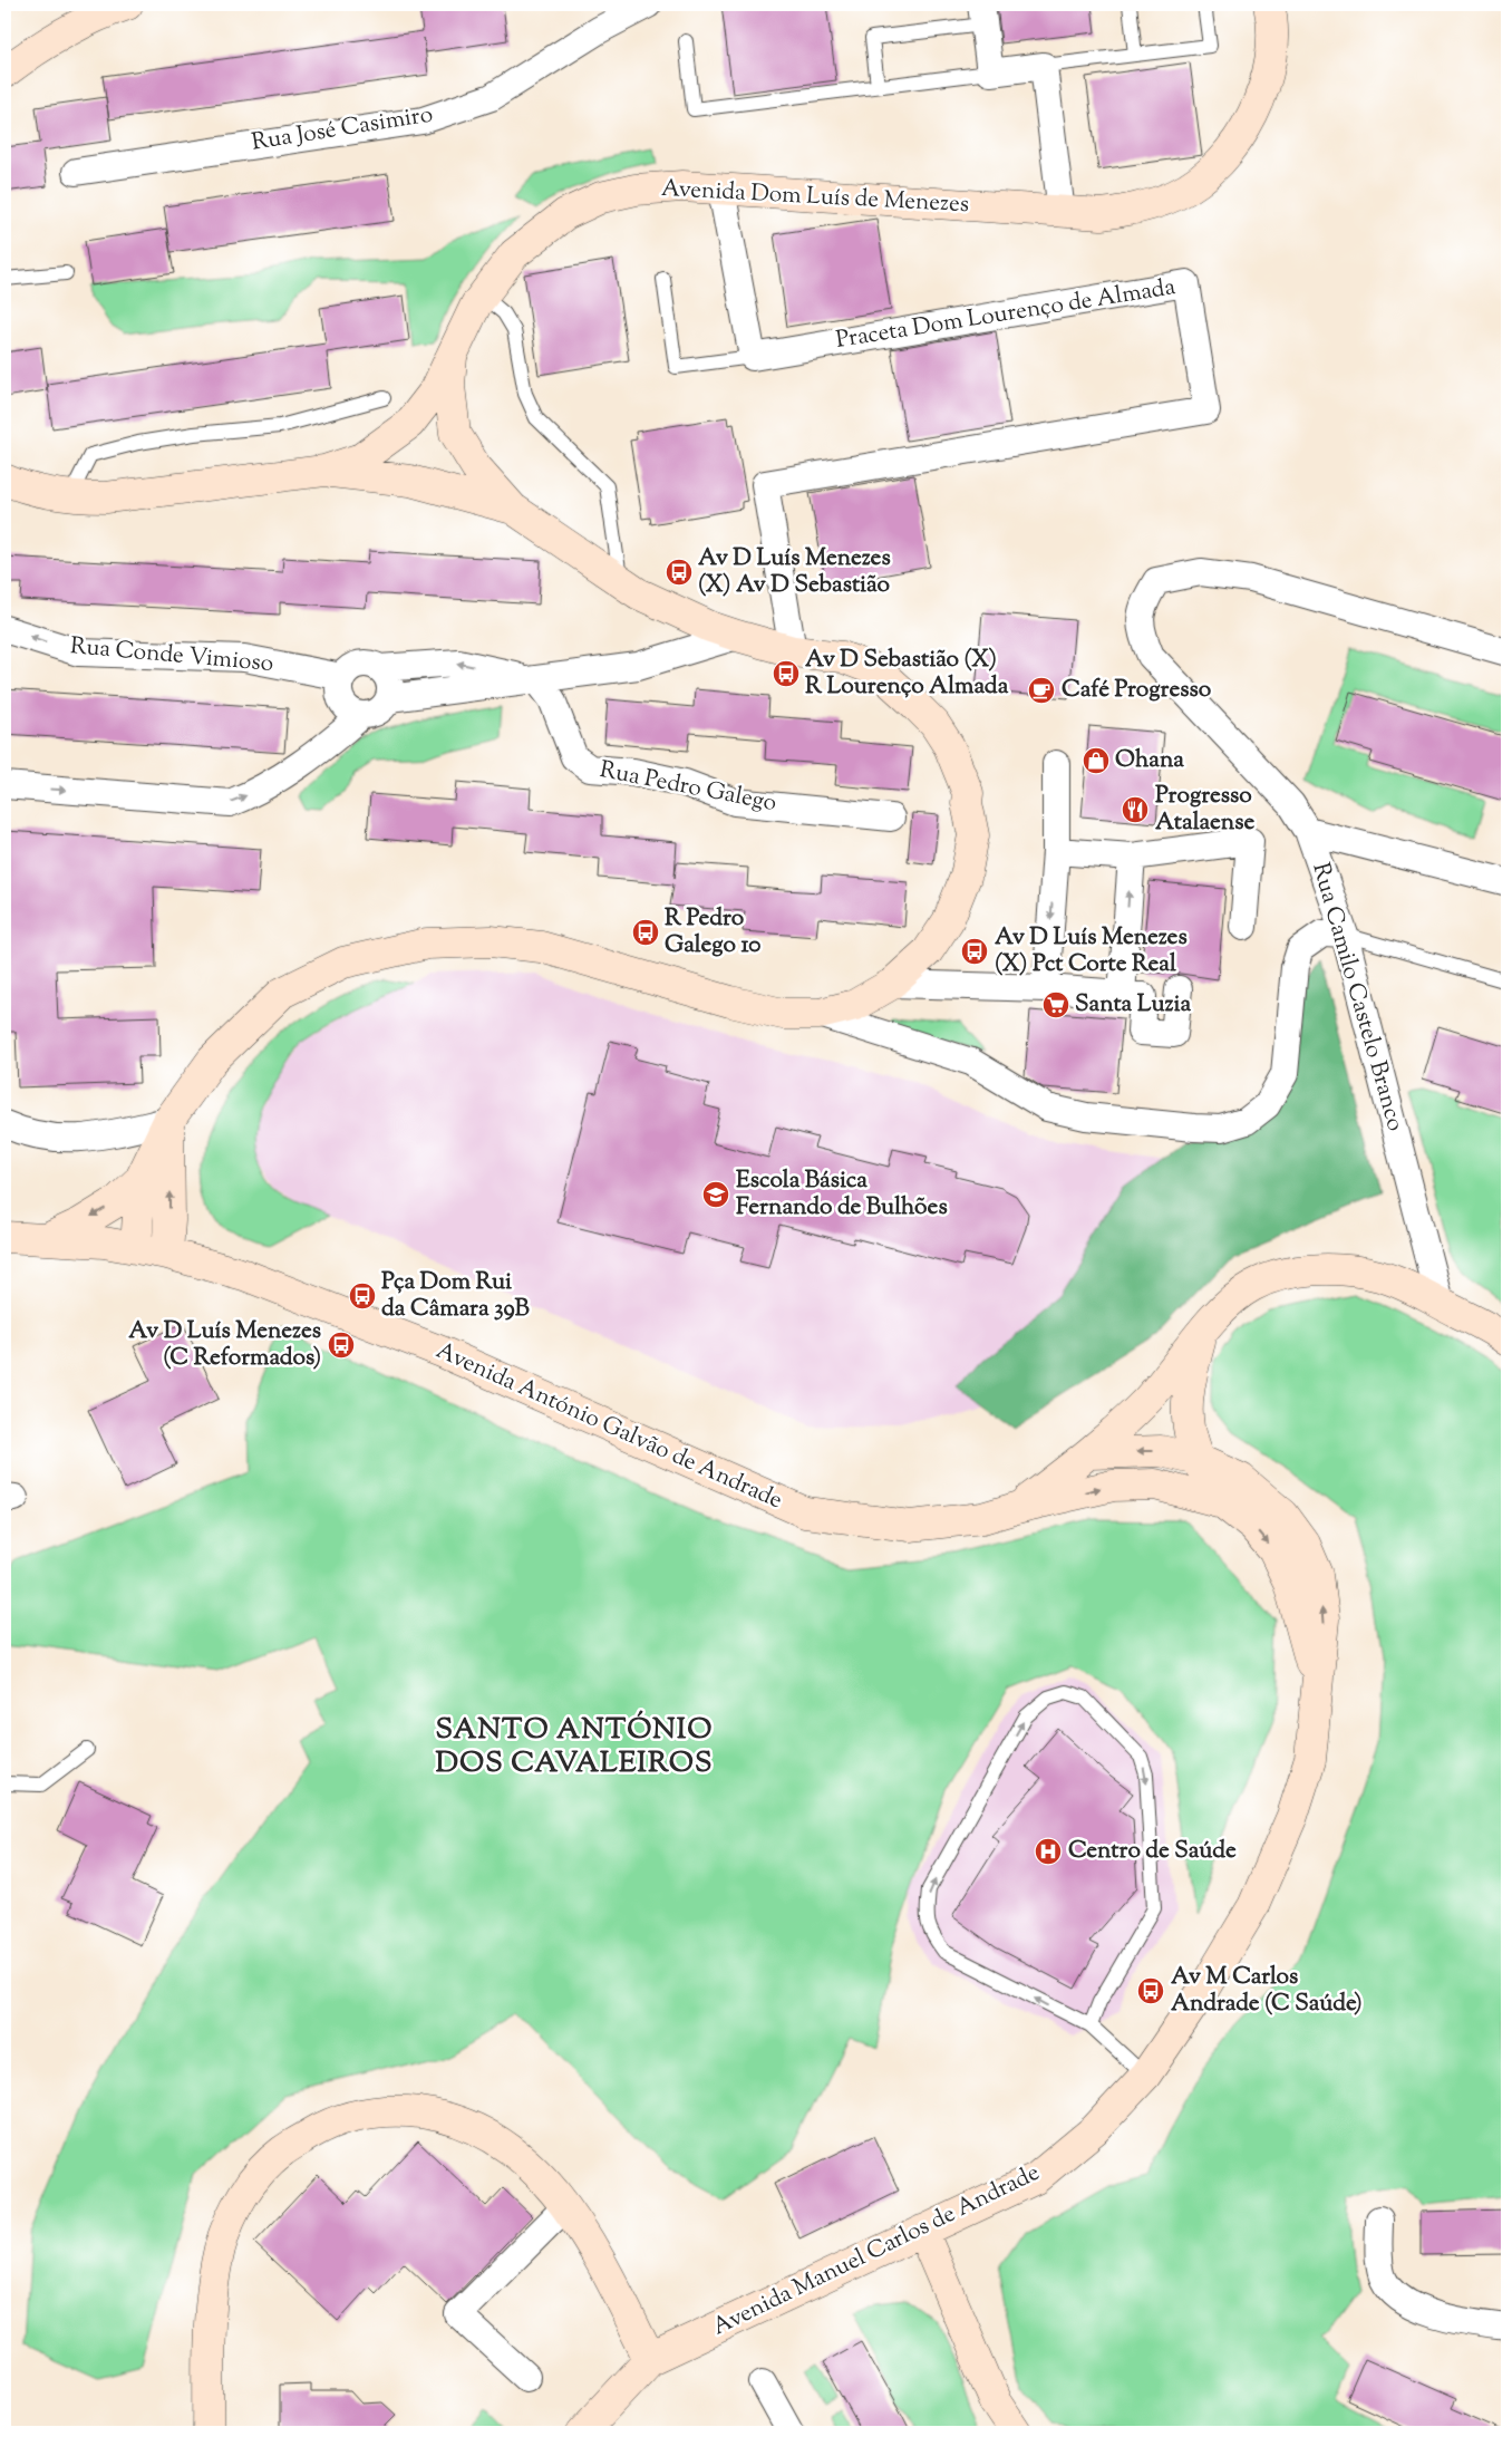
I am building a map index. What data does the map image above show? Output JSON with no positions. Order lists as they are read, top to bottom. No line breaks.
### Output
{"streets":{"street":["Rua José Casimiro","Avenida Dom Luís de Menezes","Praceta Dom Lourenço de Almada","Rua Conde Vimioso","Rua Pedro Galego","Rua Camilo Castelo Branco","Avenida António Galvão de Andrade","Avenida Manuel Carlos de Andrade"]},"crossings":[["Avenida Dom Luís de Menezes","Praceta Dom Lourenço de Almada"],["Avenida Dom Luís de Menezes","Avenida António Galvão de Andrade"]],"districts":["SANTO ANTÓNIO DOS CAVALEIROS"],"places":{"bus stop":["Av D Luís Menezes (X) Av D Sebastião","Av D Sebastião (X) R Lourenço Almada","R Pedro Galego 10","Av D Luís Menezes (X) Pct Corte Real","Pça Dom Rui da Câmara 39B","Av D Luís Menezes (C Reformados)","Av M Carlos Andrade (C Saúde)"],"cafe":["Café Progresso"],"shop":["Ohana"],"restaurant":["Progresso Atalaense"],"supermarket":["Santa Luzia"],"school or university":["Escola Básica Fernando de Bulhões"],"hospital":["Centro de Saúde"]}}
